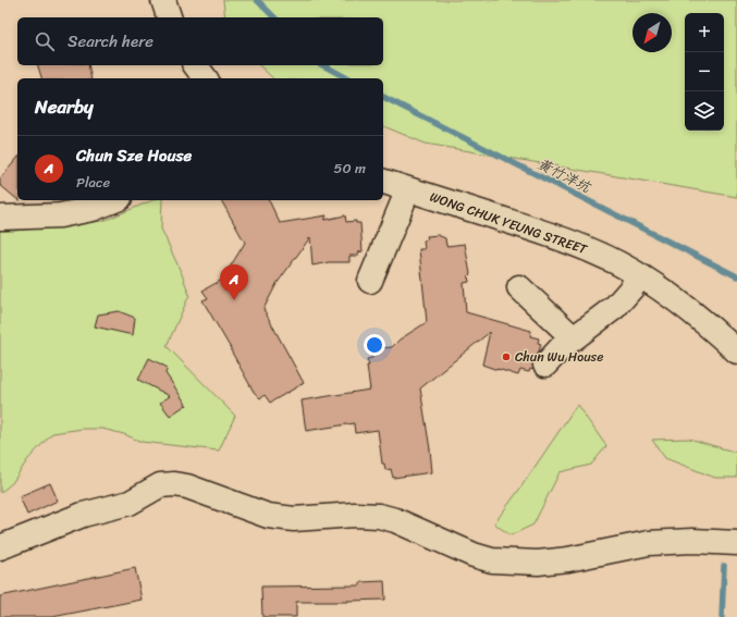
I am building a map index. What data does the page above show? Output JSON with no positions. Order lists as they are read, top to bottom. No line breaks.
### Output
{"streets":{"street":["WONG CHUK YEUNG STREET"]},"water":["黃竹洋坑"],"places":["Chun Wu House"],"north":"bottom left","page":{"map_buttons":["+","−"],"search":"Search here","heading":"Nearby","list":[{"mark":"A","name":"Chun Sze House","note":"Place","value":"50 m"}],"pins":"A"}}
